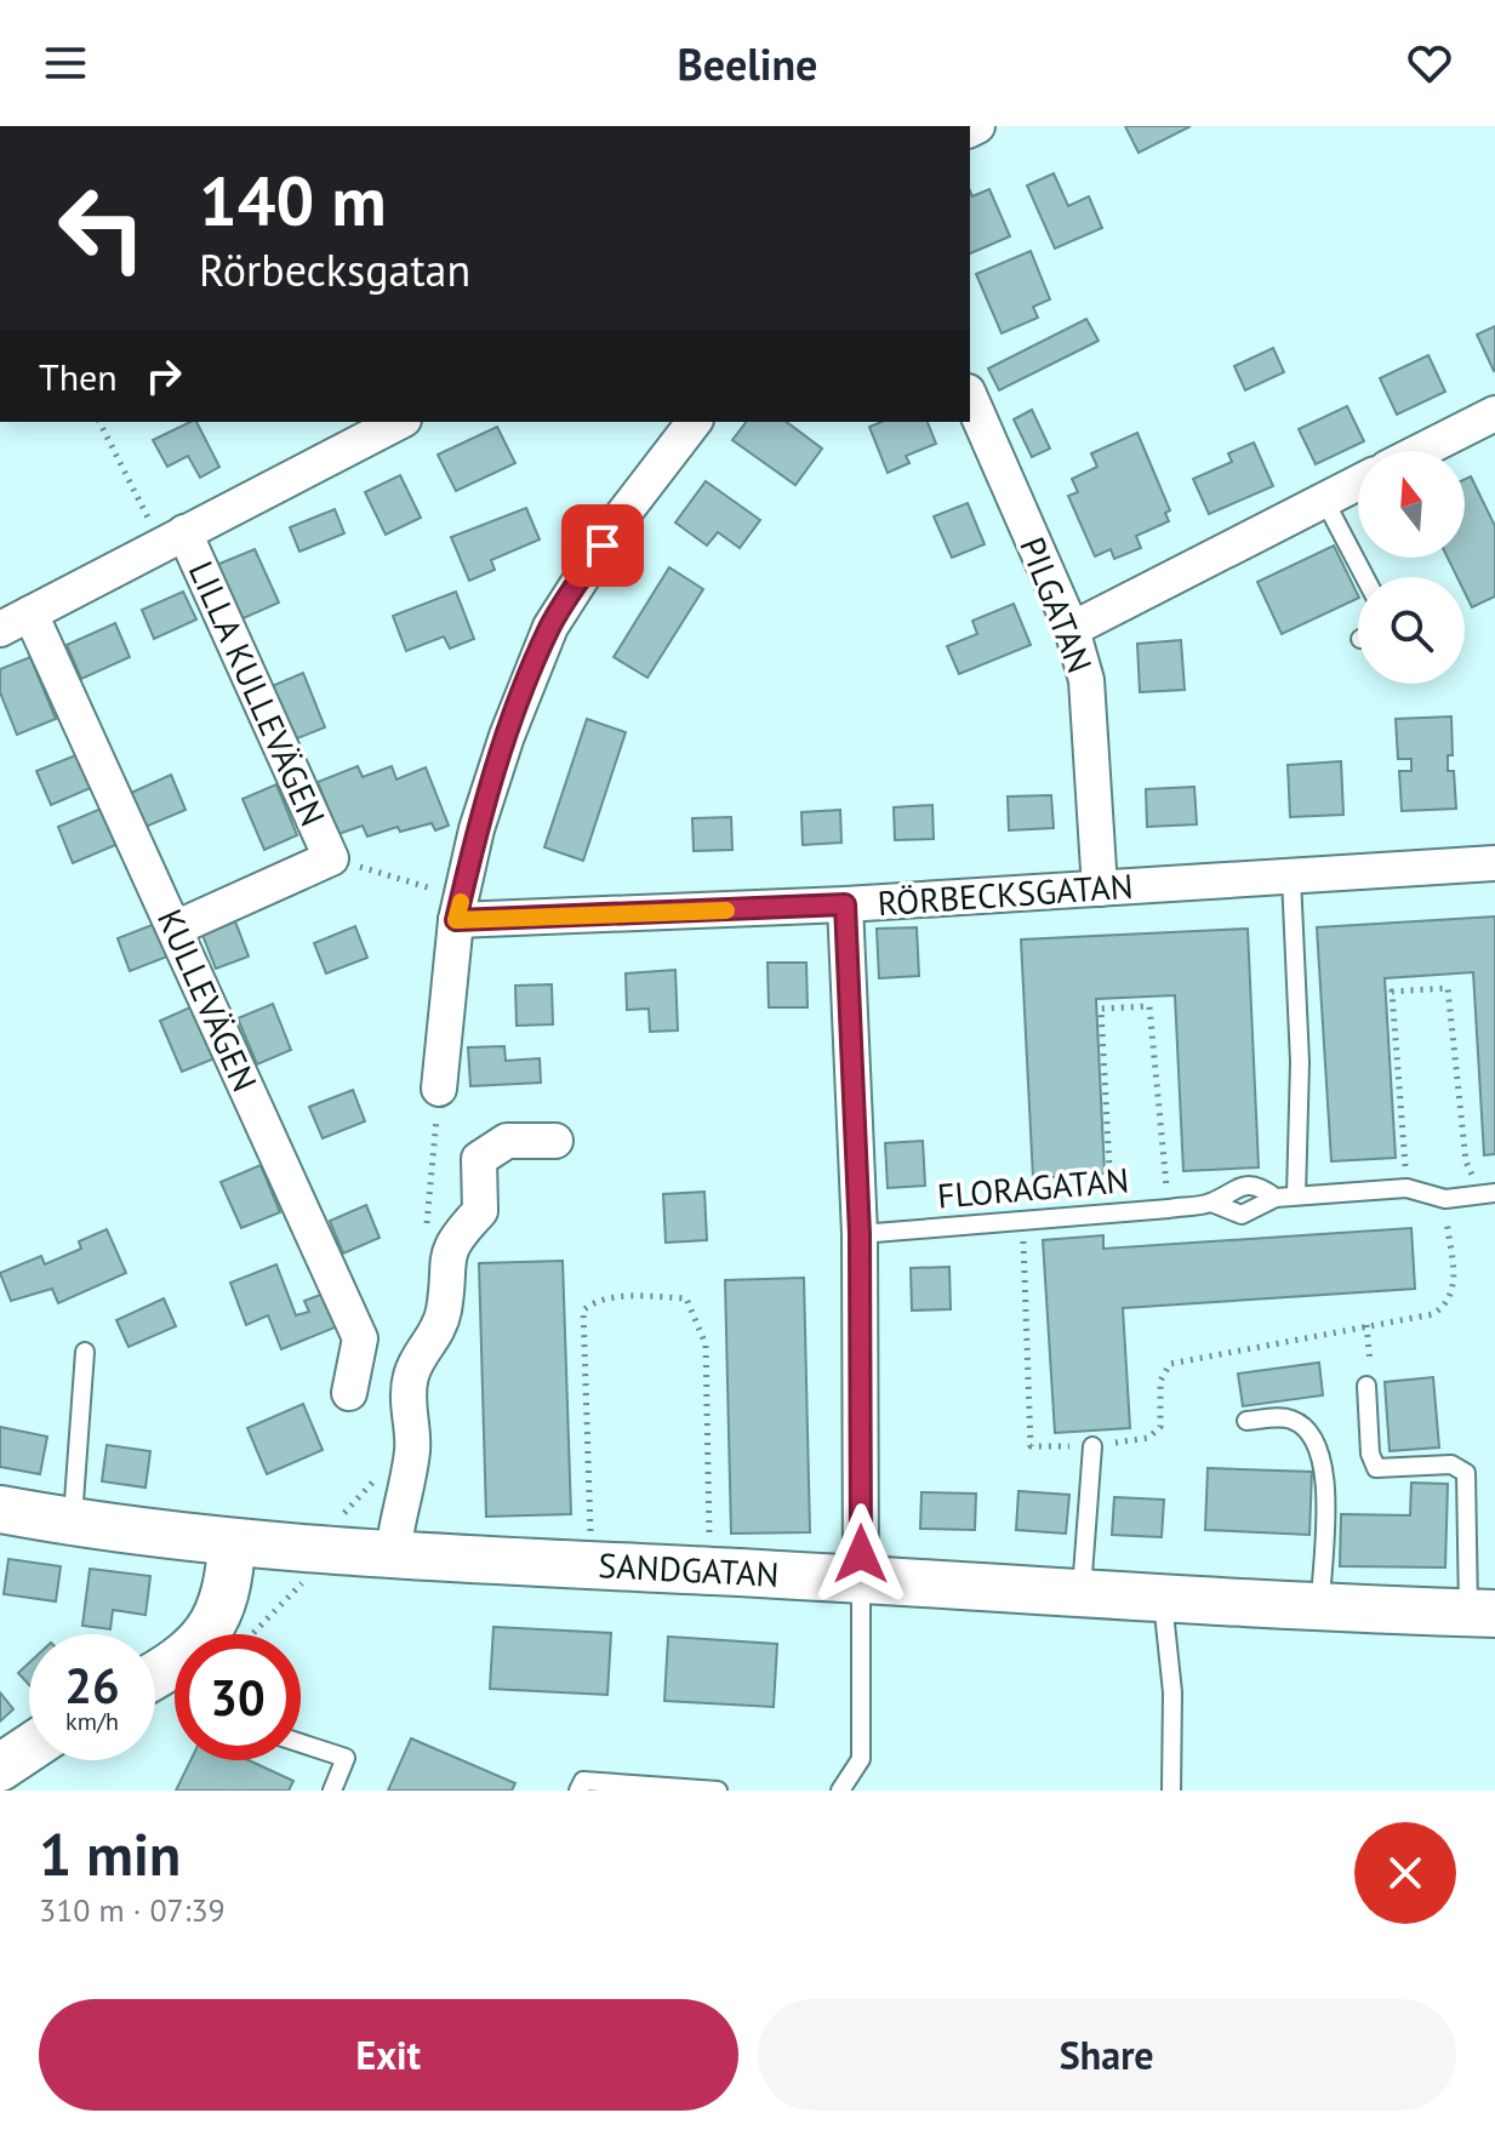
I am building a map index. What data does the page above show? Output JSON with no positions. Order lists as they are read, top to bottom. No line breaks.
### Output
{"streets":{"main road":["SANDGATAN"],"street":["PILGATAN","LILLA KULLEVÄGEN","RÖRBECKSGATAN","KULLEVÄGEN"],"lane":["FLORAGATAN"]},"crossings":[["PILGATAN","RÖRBECKSGATAN"],["LILLA KULLEVÄGEN","KULLEVÄGEN"]],"north":"top","page":{"header":"Beeline","turn":["140 m","Rörbecksgatan"],"then":"Then","speed":"26 km/h","limit":"30","heading":["1 min","310 m · 07:39"],"buttons":["Exit","Share"]}}
